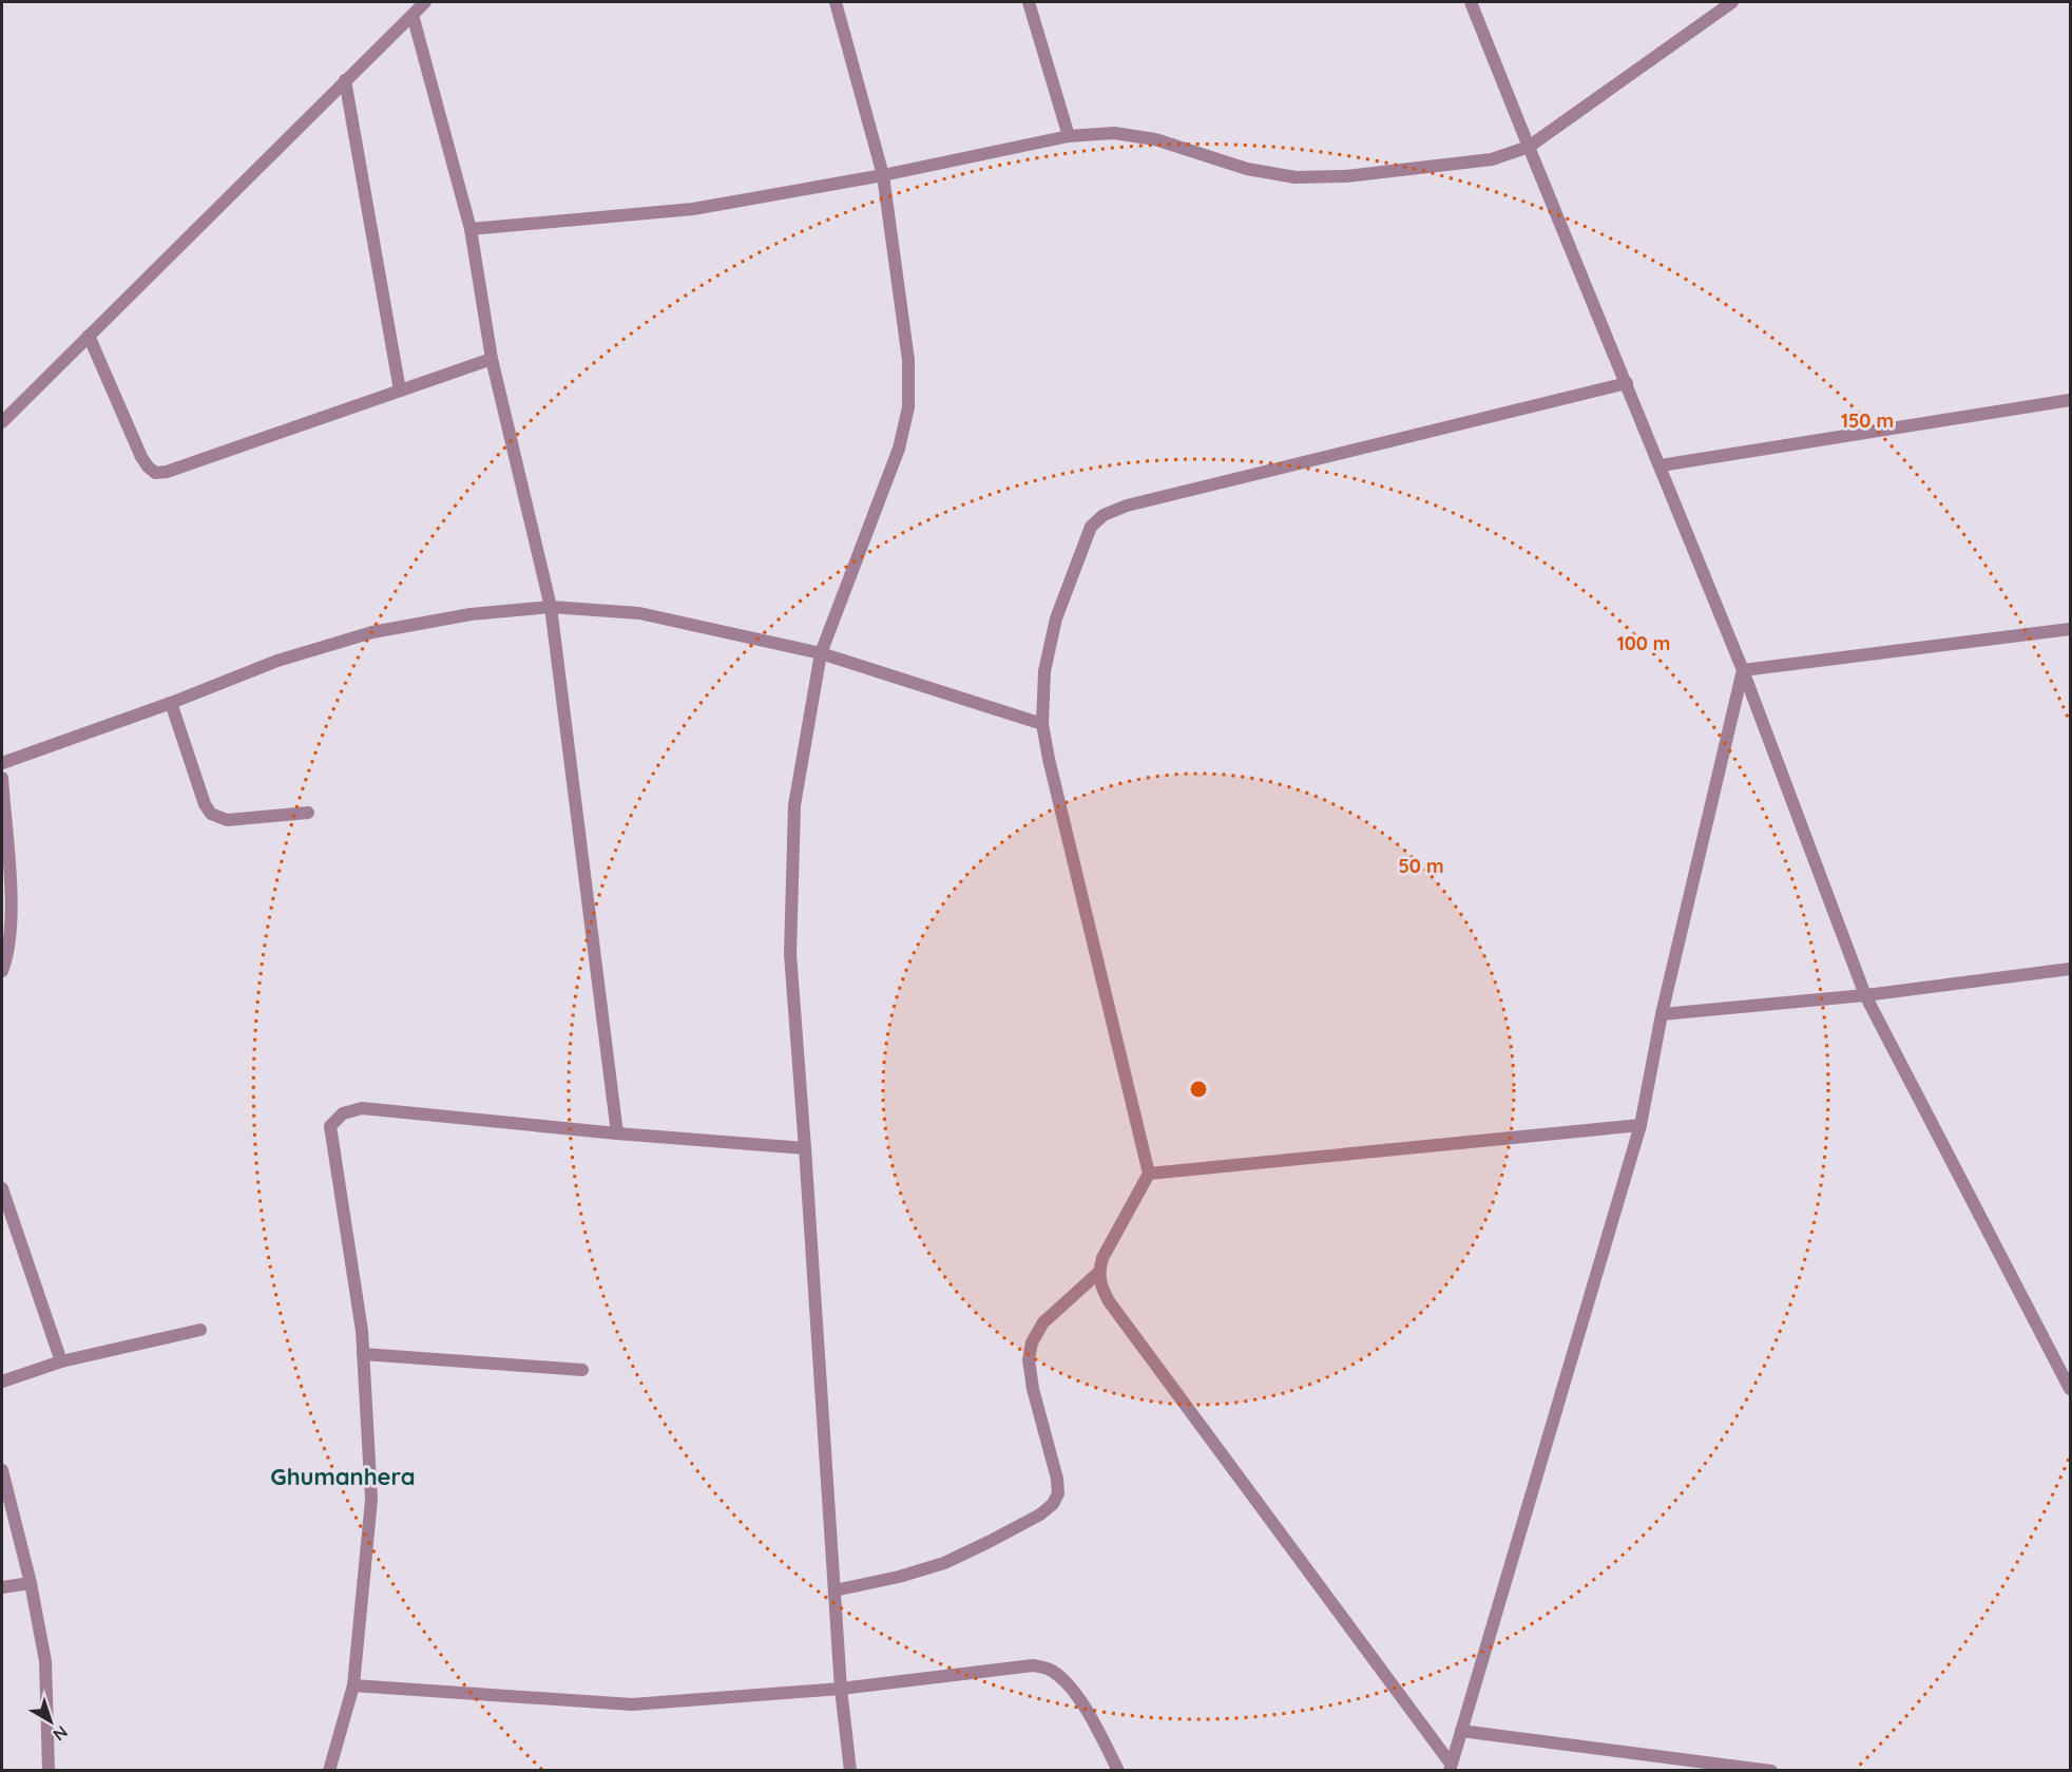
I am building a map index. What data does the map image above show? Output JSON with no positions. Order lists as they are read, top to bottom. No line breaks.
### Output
{"districts":["Ghumanhera"],"north":"bottom right","rings":["150 m","100 m","50 m"]}
